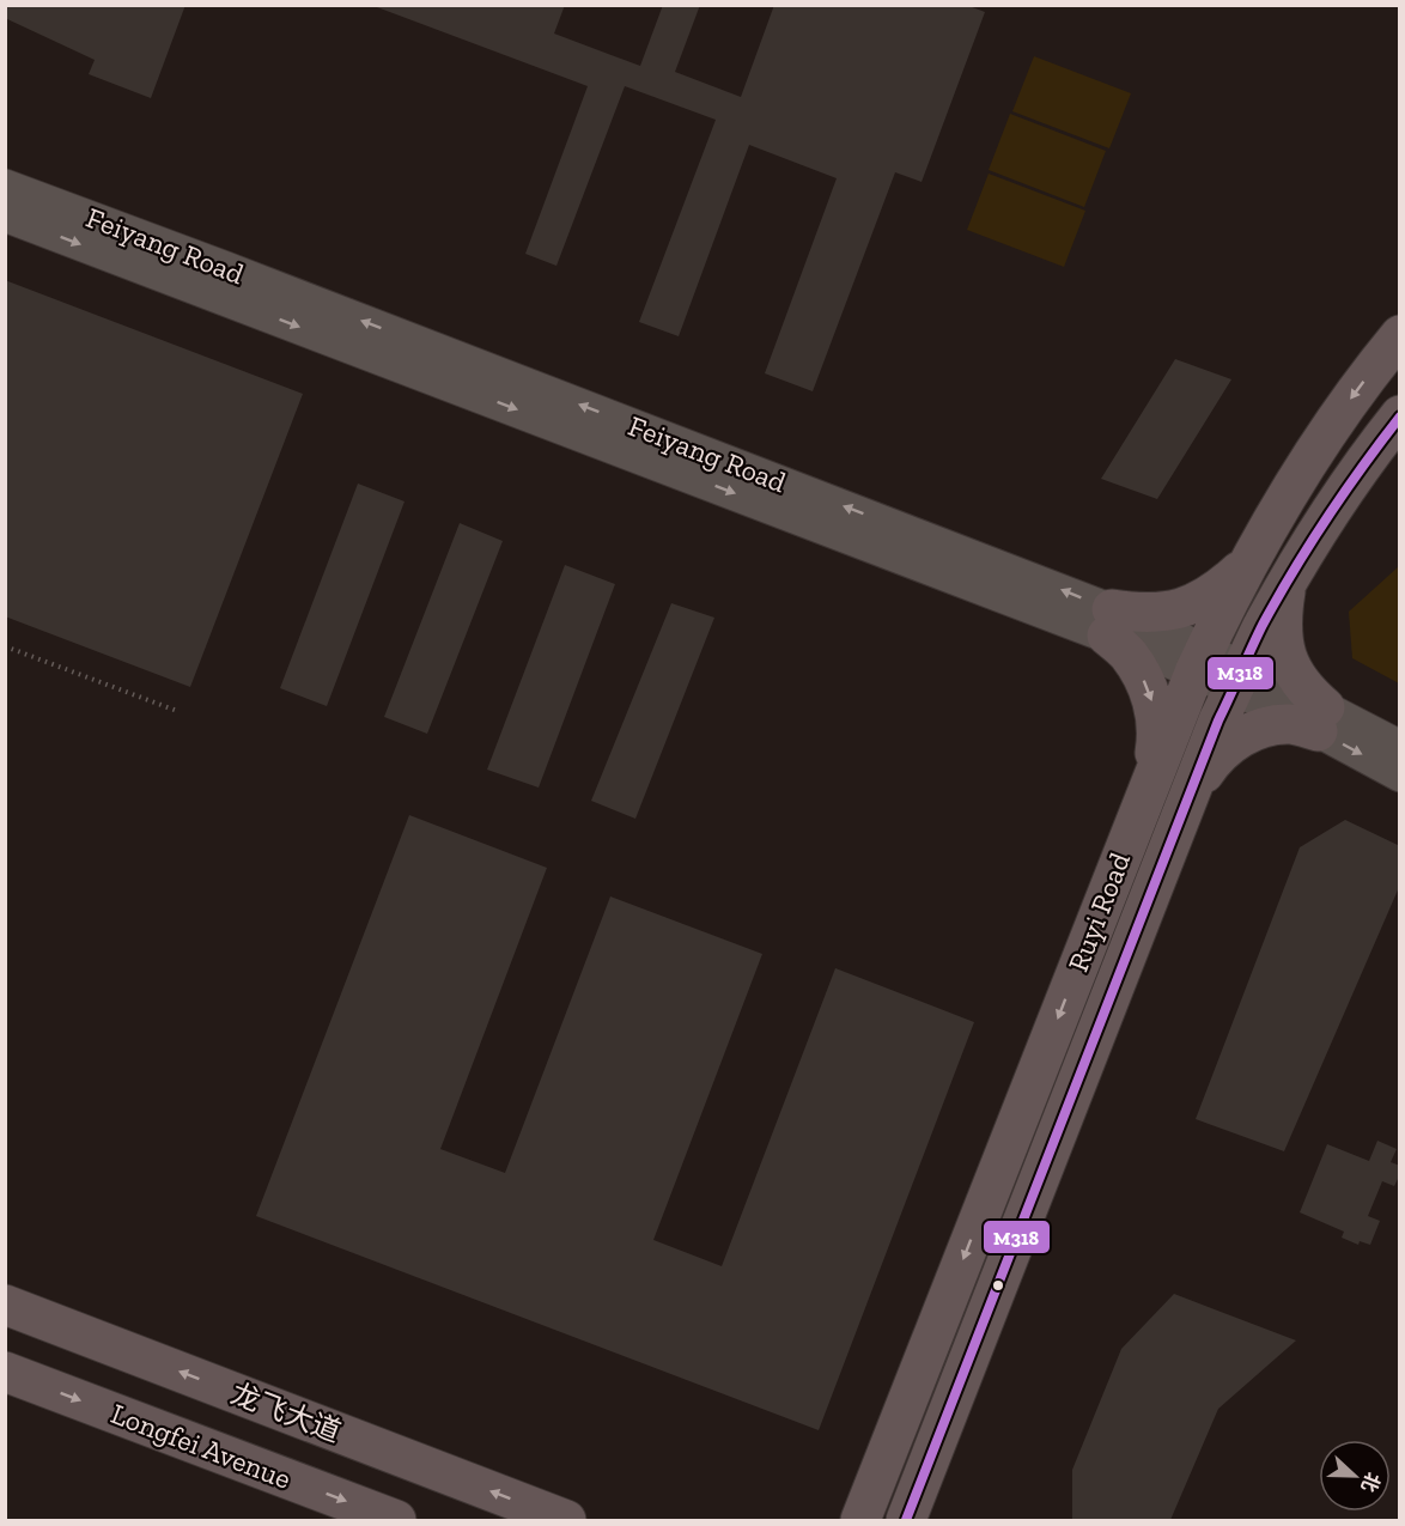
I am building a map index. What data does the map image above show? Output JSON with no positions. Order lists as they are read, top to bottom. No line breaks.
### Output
{"streets":{"main road":["Ruyi Road","龙飞大道","Longfei Avenue"],"street":["Feiyang Road"]},"crossings":[["Feiyang Road","Ruyi Road"]],"one_way":["龙飞大道","Longfei Avenue"],"lines":["transit line M318"],"north":"right"}
